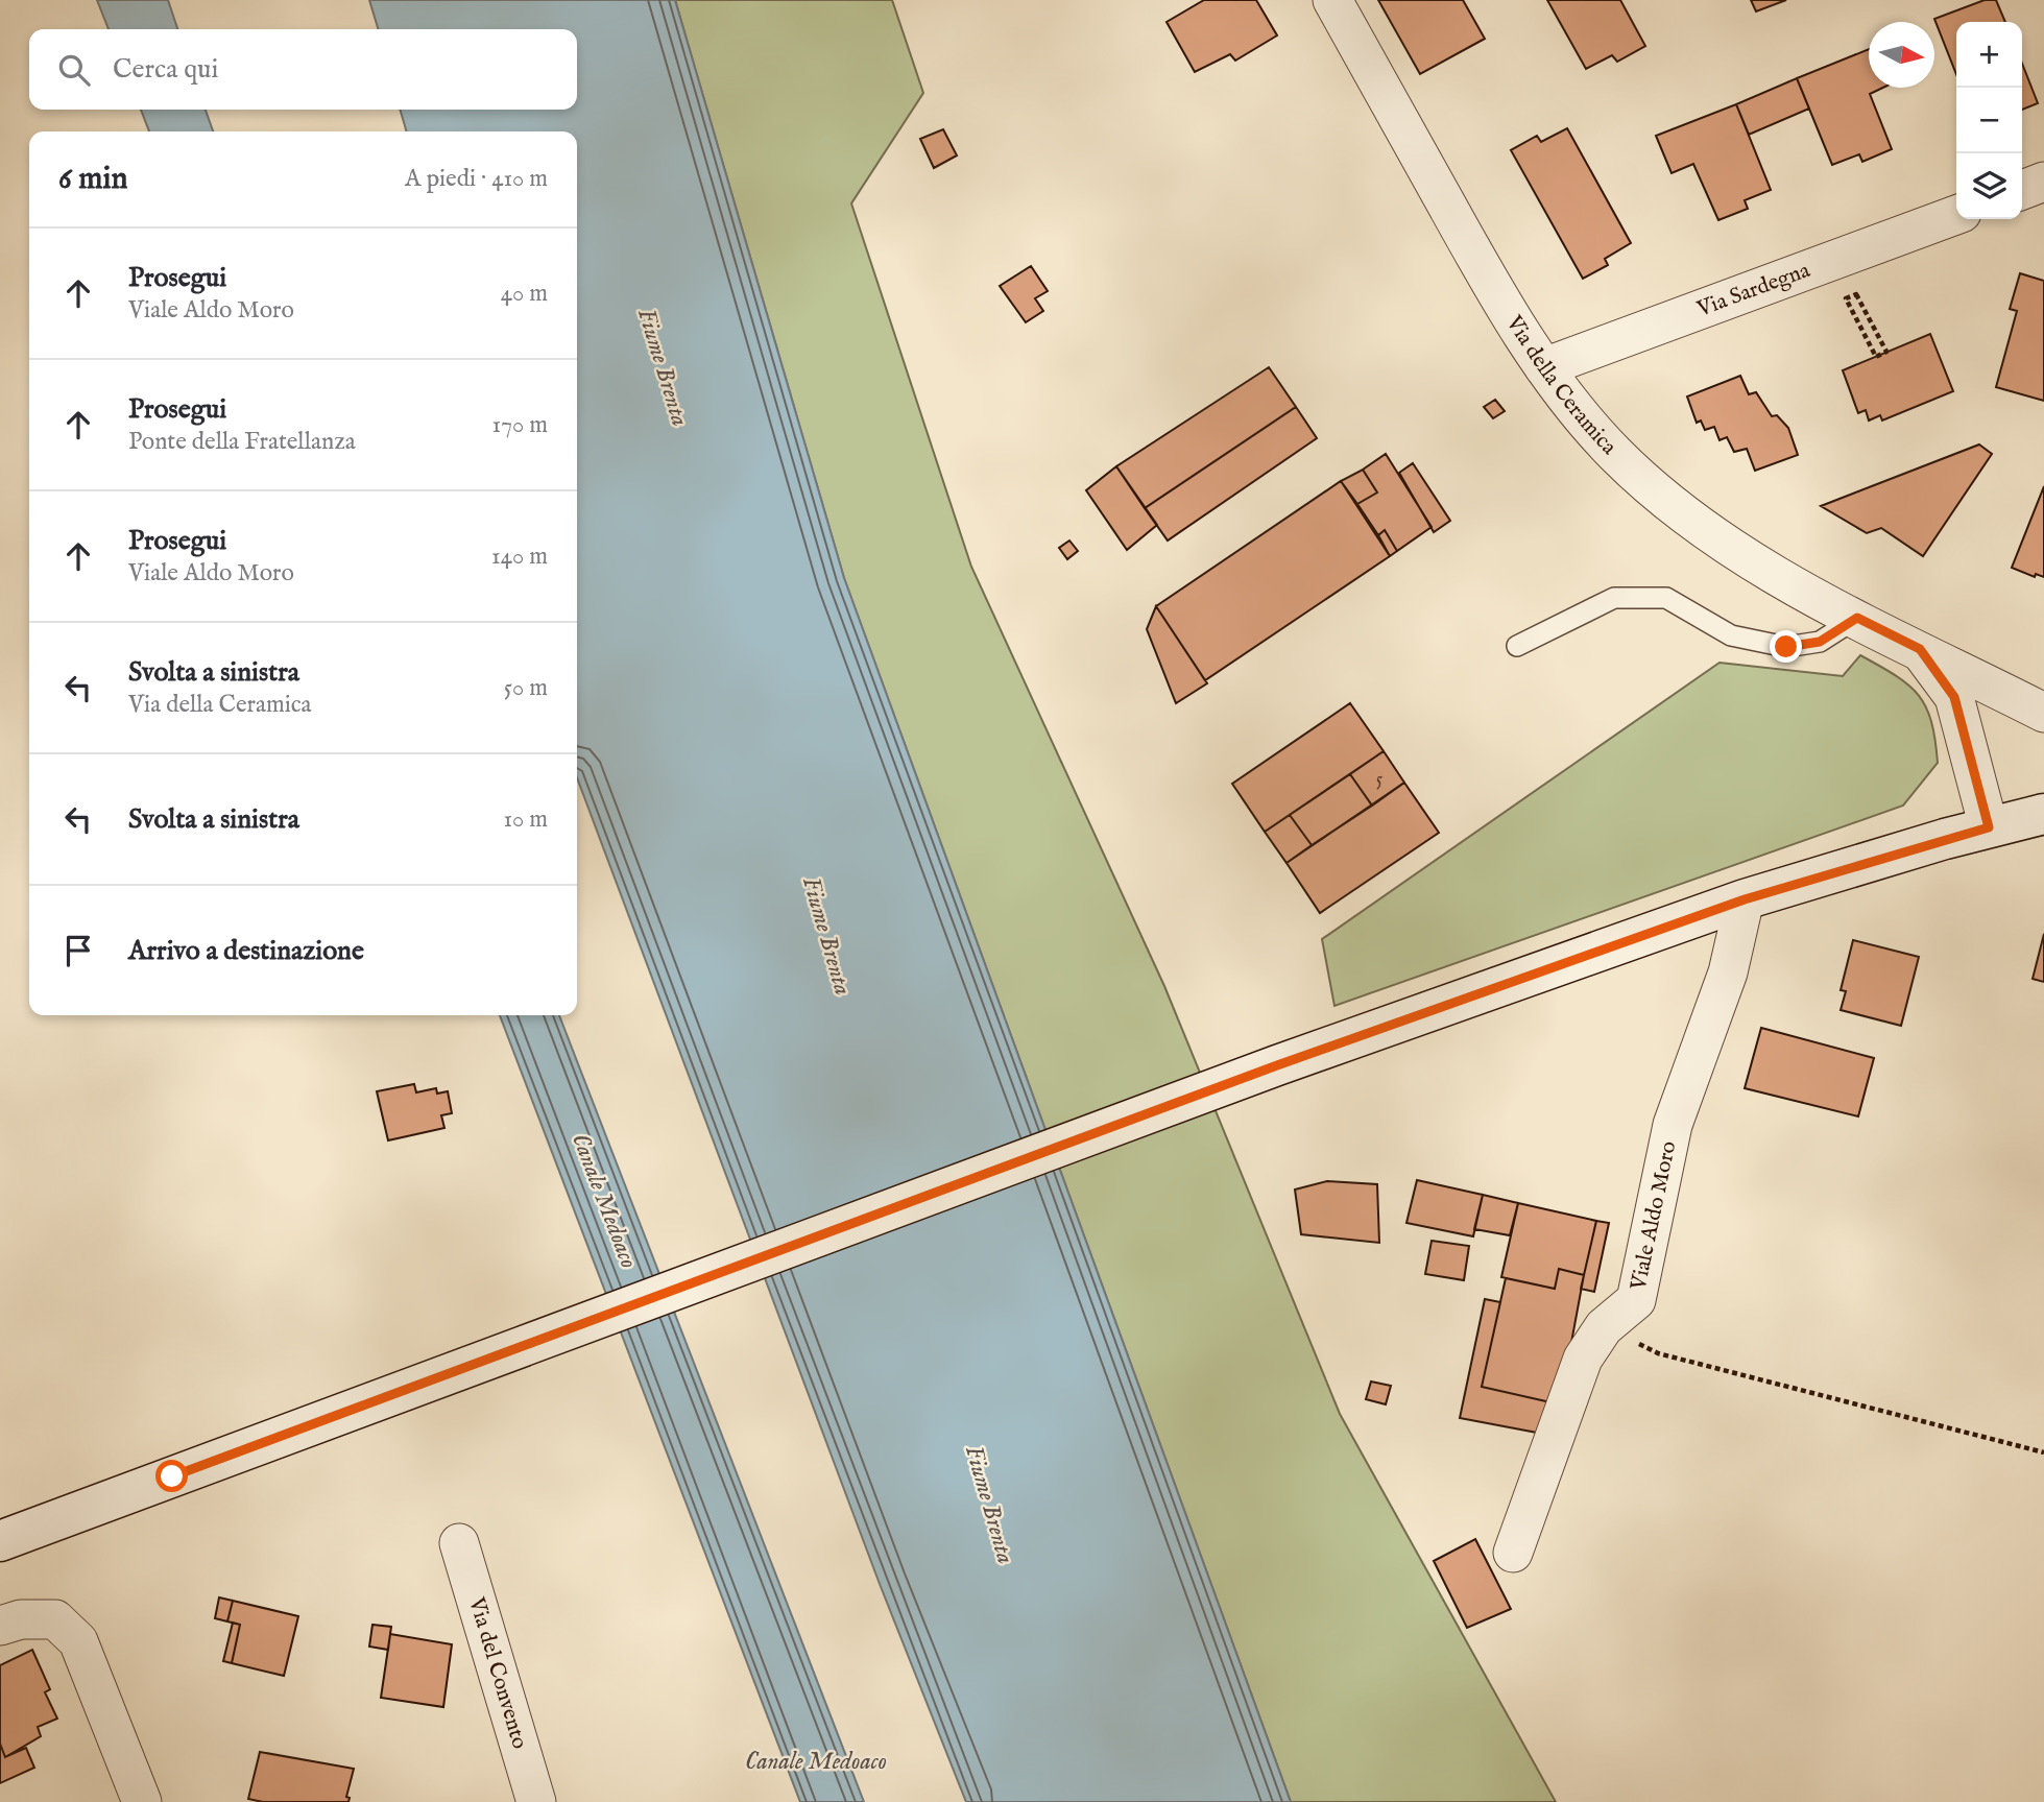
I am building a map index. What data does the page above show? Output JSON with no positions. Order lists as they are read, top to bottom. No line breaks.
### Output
{"streets":{"street":["Via Sardegna","Via della Ceramica","Viale Aldo Moro","Via del Convento"]},"crossings":[["Via Sardegna","Via della Ceramica"]],"water":["Fiume Brenta","Canale Medoaco"],"house_numbers":["5"],"north":"right","page":{"map_buttons":["+","−"],"search":"Cerca qui","heading":["6 min","A piedi · 410 m"],"list":[["Prosegui","Viale Aldo Moro","40 m"],["Prosegui","Ponte della Fratellanza","170 m"],["Prosegui","Viale Aldo Moro","140 m"],["Svolta a sinistra","Via della Ceramica","50 m"],["Svolta a sinistra","10 m"],"Arrivo a destinazione"]}}
